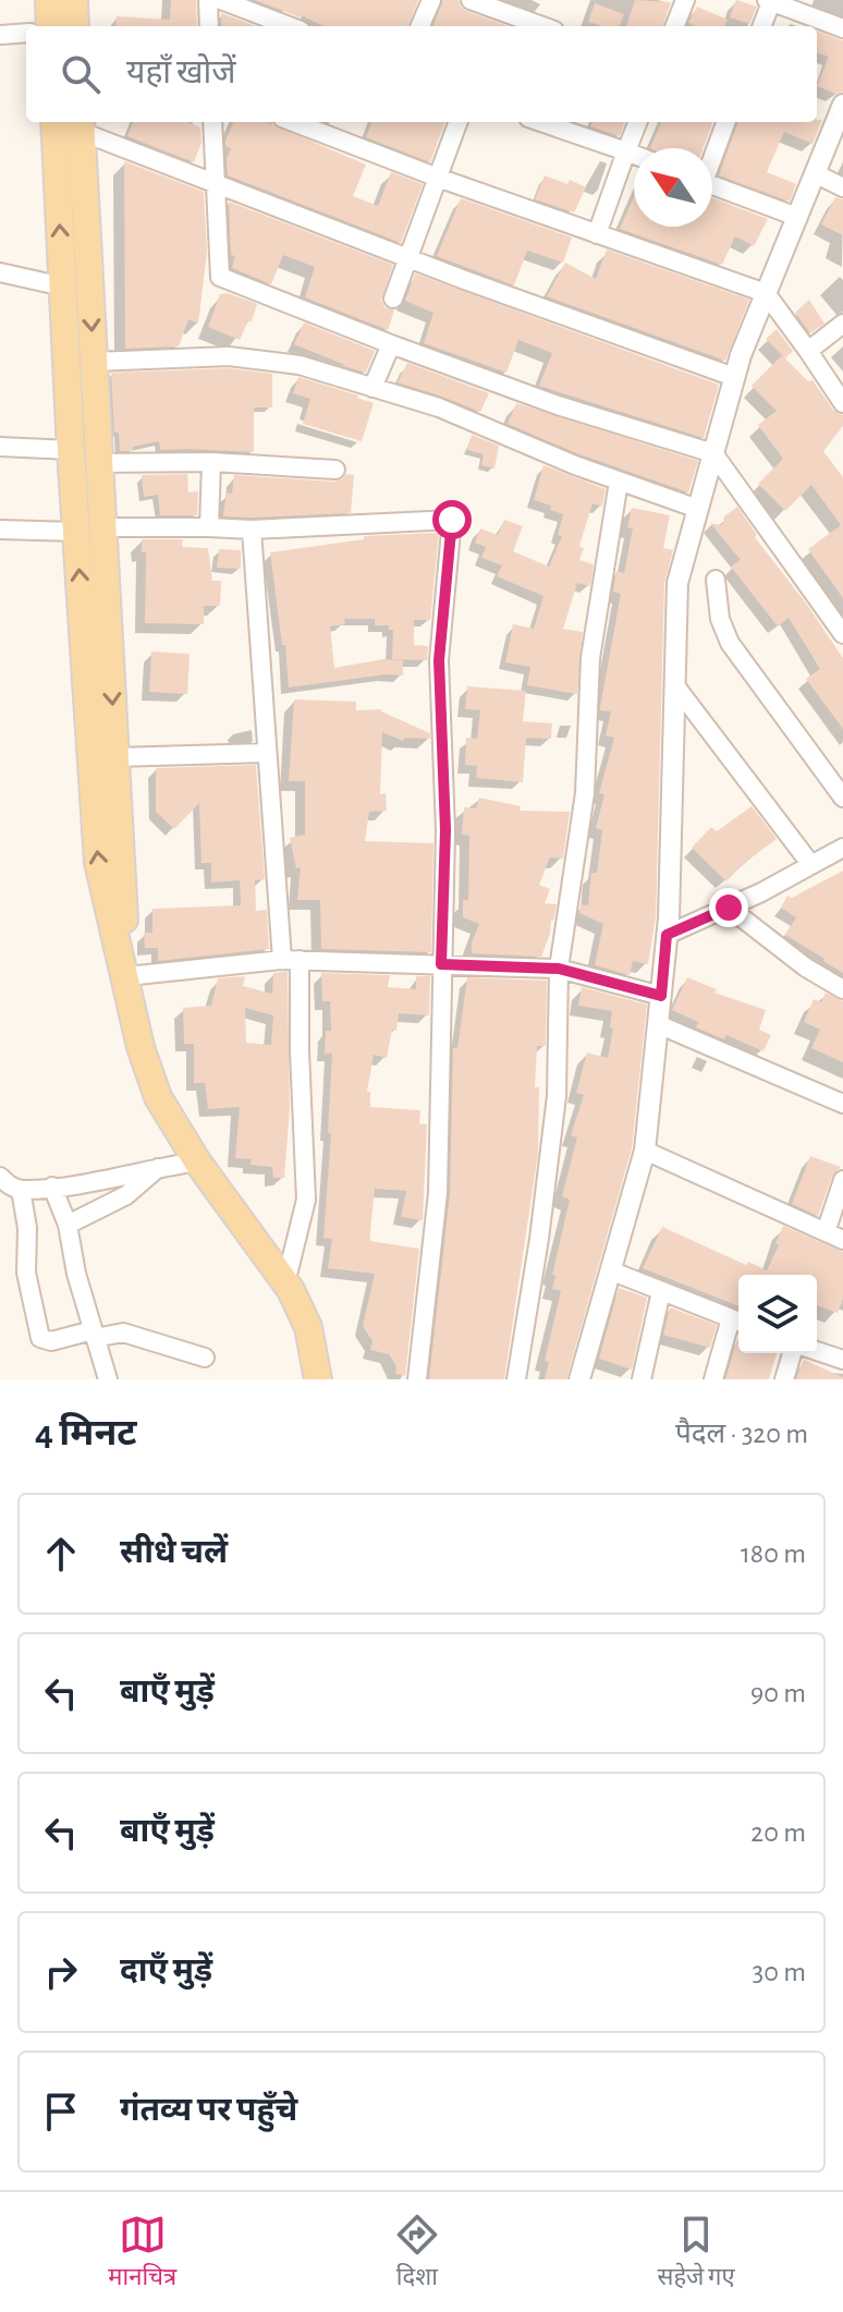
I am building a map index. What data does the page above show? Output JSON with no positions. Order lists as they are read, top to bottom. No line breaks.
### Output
{"north":"top left","page":{"search":"यहाँ खोजें","heading":["4 मिनट","पैदल · 320 m"],"list":[["सीधे चलें","180 m"],["बाएँ मुड़ें","90 m"],["बाएँ मुड़ें","20 m"],["दाएँ मुड़ें","30 m"],"गंतव्य पर पहुँचे"],"nav":["मानचित्र","दिशा","सहेजे गए"]}}
